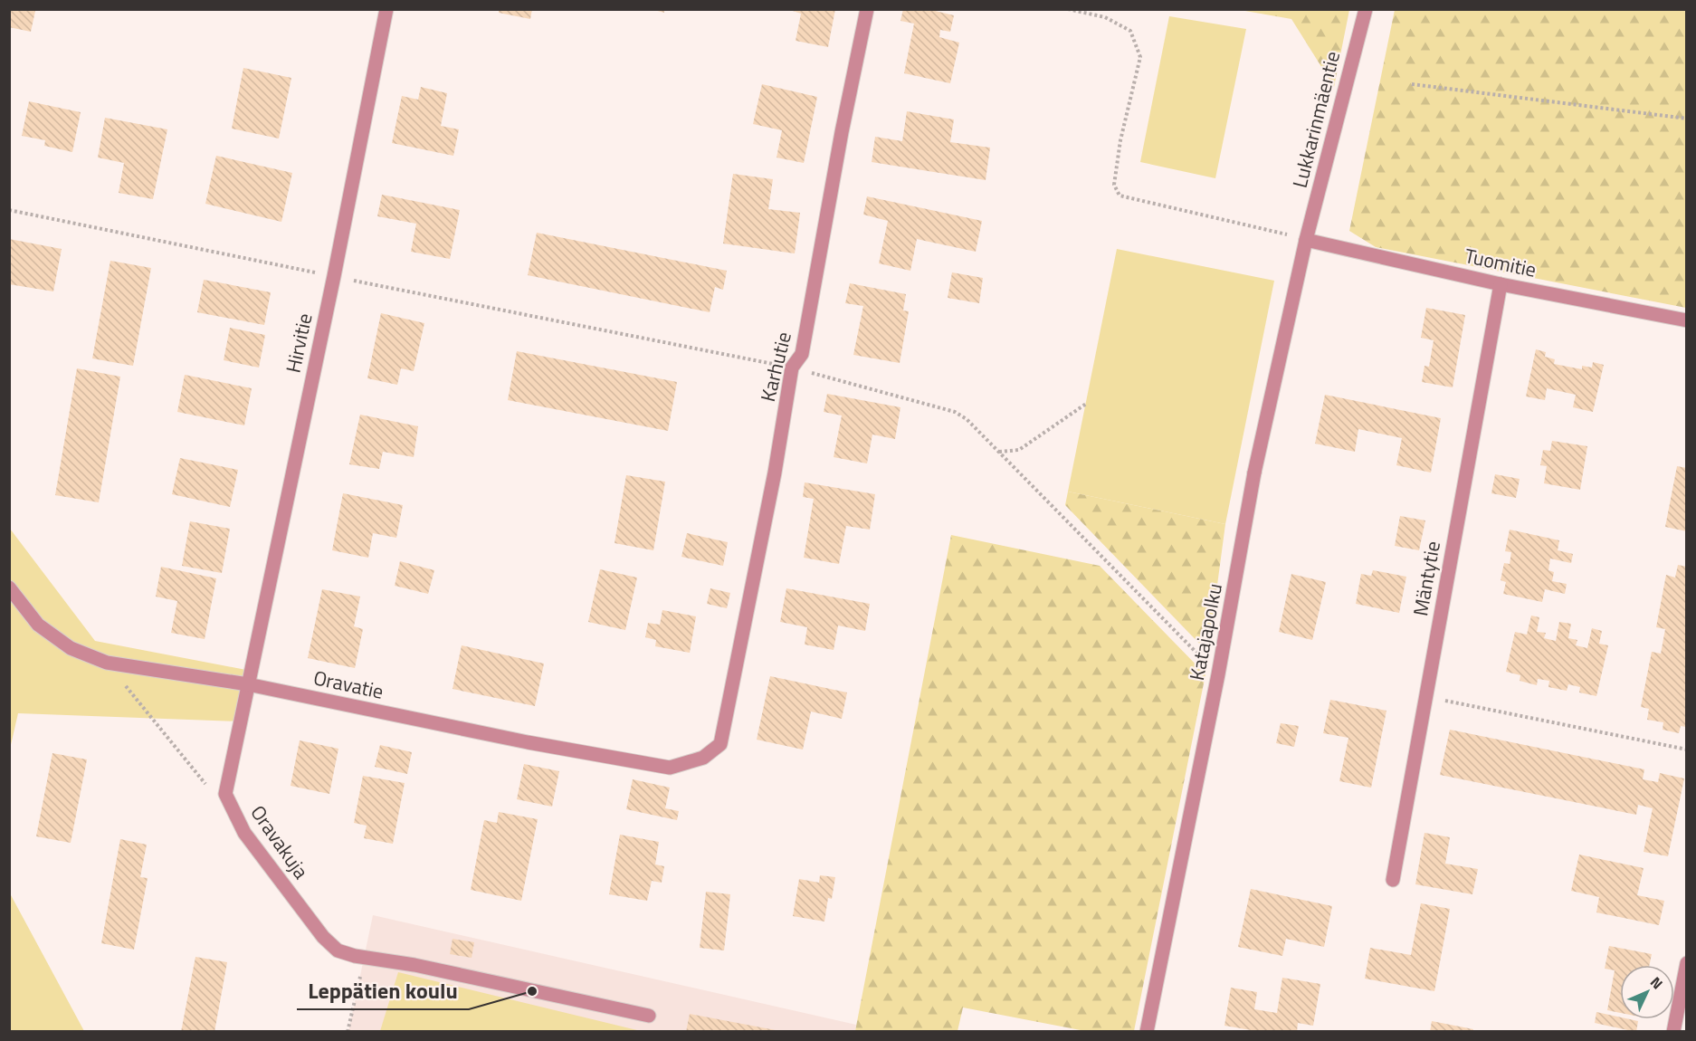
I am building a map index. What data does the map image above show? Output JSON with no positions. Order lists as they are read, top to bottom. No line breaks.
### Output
{"streets":{"street":["Lukkarinmäentie","Tuomitie","Hirvitie","Karhutie","Mäntytie","Katajapolku","Oravatie","Oravakuja"]},"crossings":[["Lukkarinmäentie","Tuomitie"],["Lukkarinmäentie","Katajapolku"],["Tuomitie","Mäntytie"],["Tuomitie","Katajapolku"],["Hirvitie","Oravatie"],["Hirvitie","Oravakuja"],["Karhutie","Oravatie"],["Oravatie","Oravakuja"]],"places":["Leppätien koulu"],"north":"top right"}
